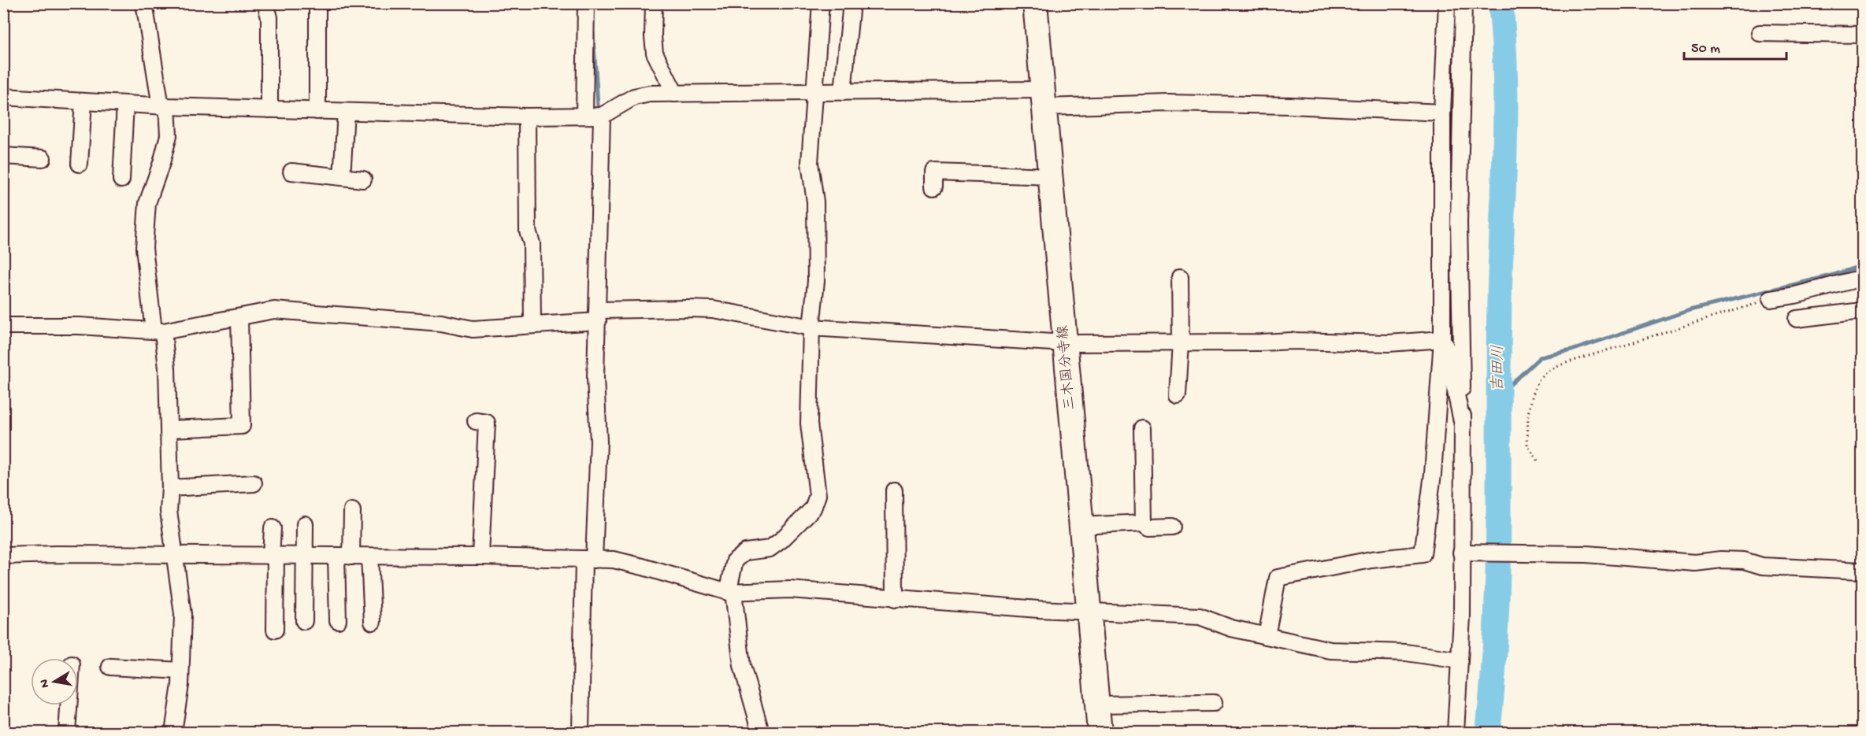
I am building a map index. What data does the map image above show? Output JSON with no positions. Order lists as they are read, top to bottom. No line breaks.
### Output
{"streets":{"main road":["三木国分寺線"]},"water":["吉田川"],"scale_bar":"50 m","north":"left"}
